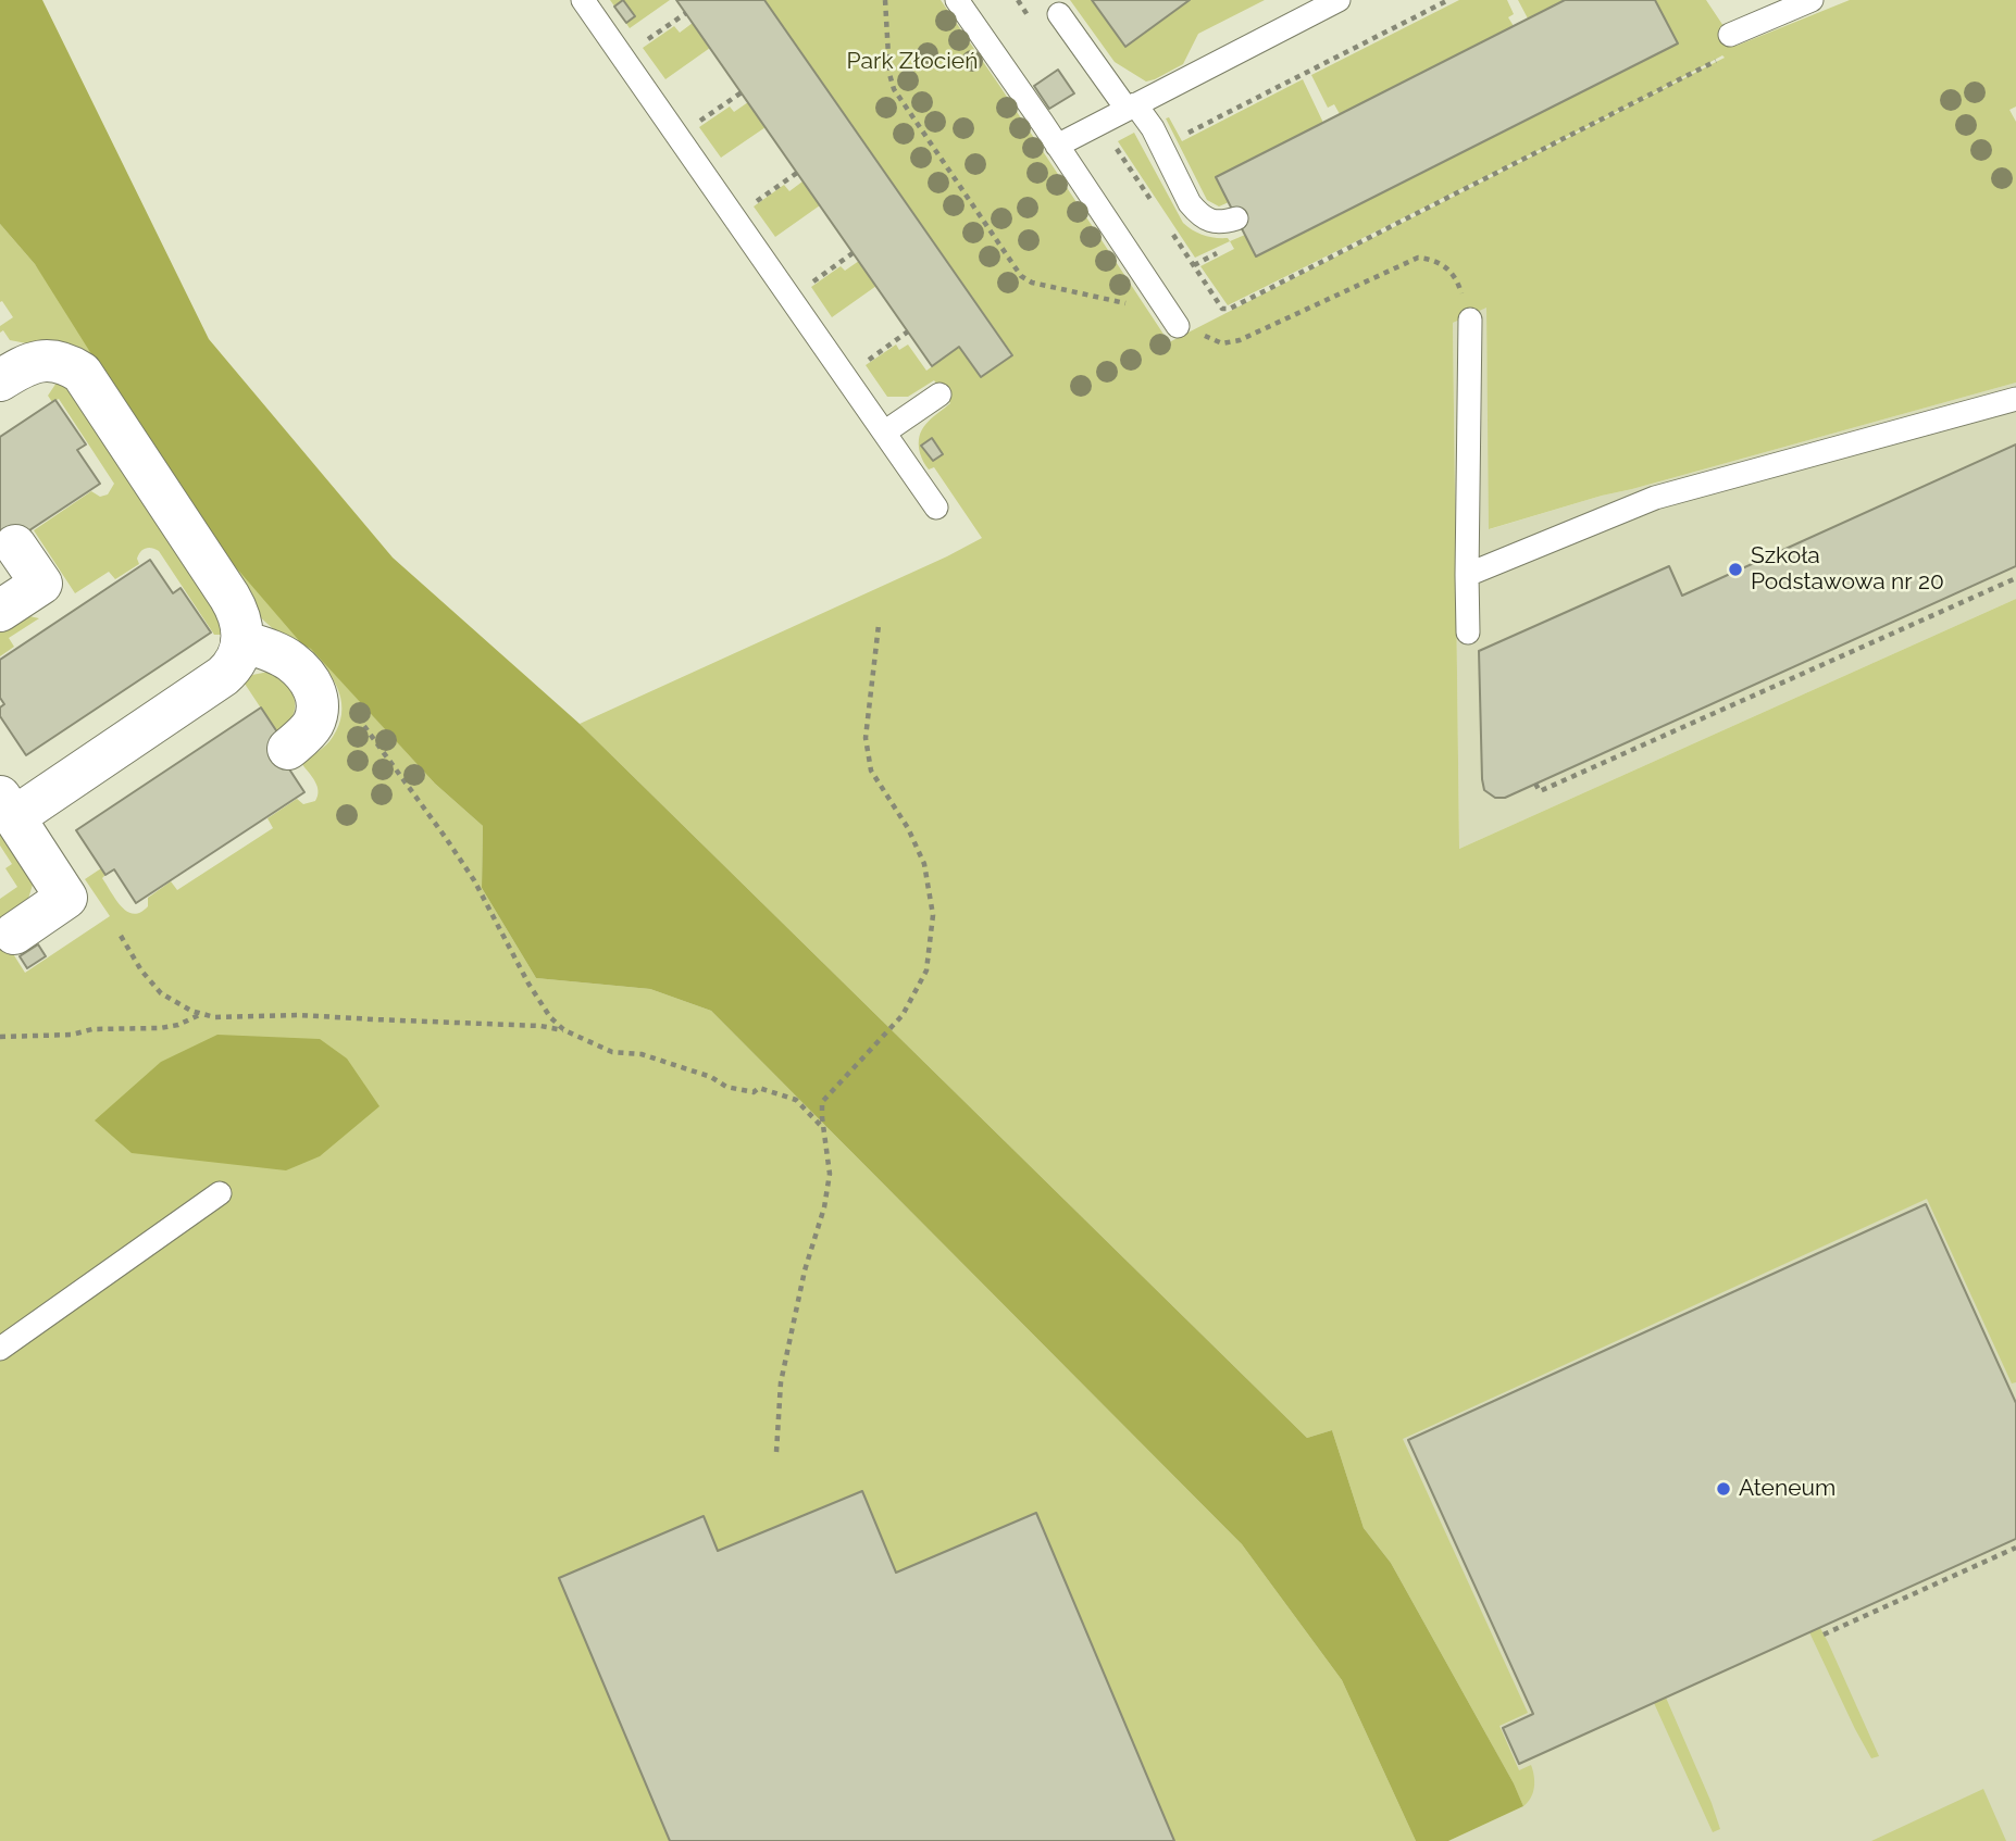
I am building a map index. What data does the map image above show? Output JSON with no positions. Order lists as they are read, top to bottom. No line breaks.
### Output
{"parks":["Park Złocień"],"places":["Szkoła Podstawowa nr 20","Ateneum"]}
